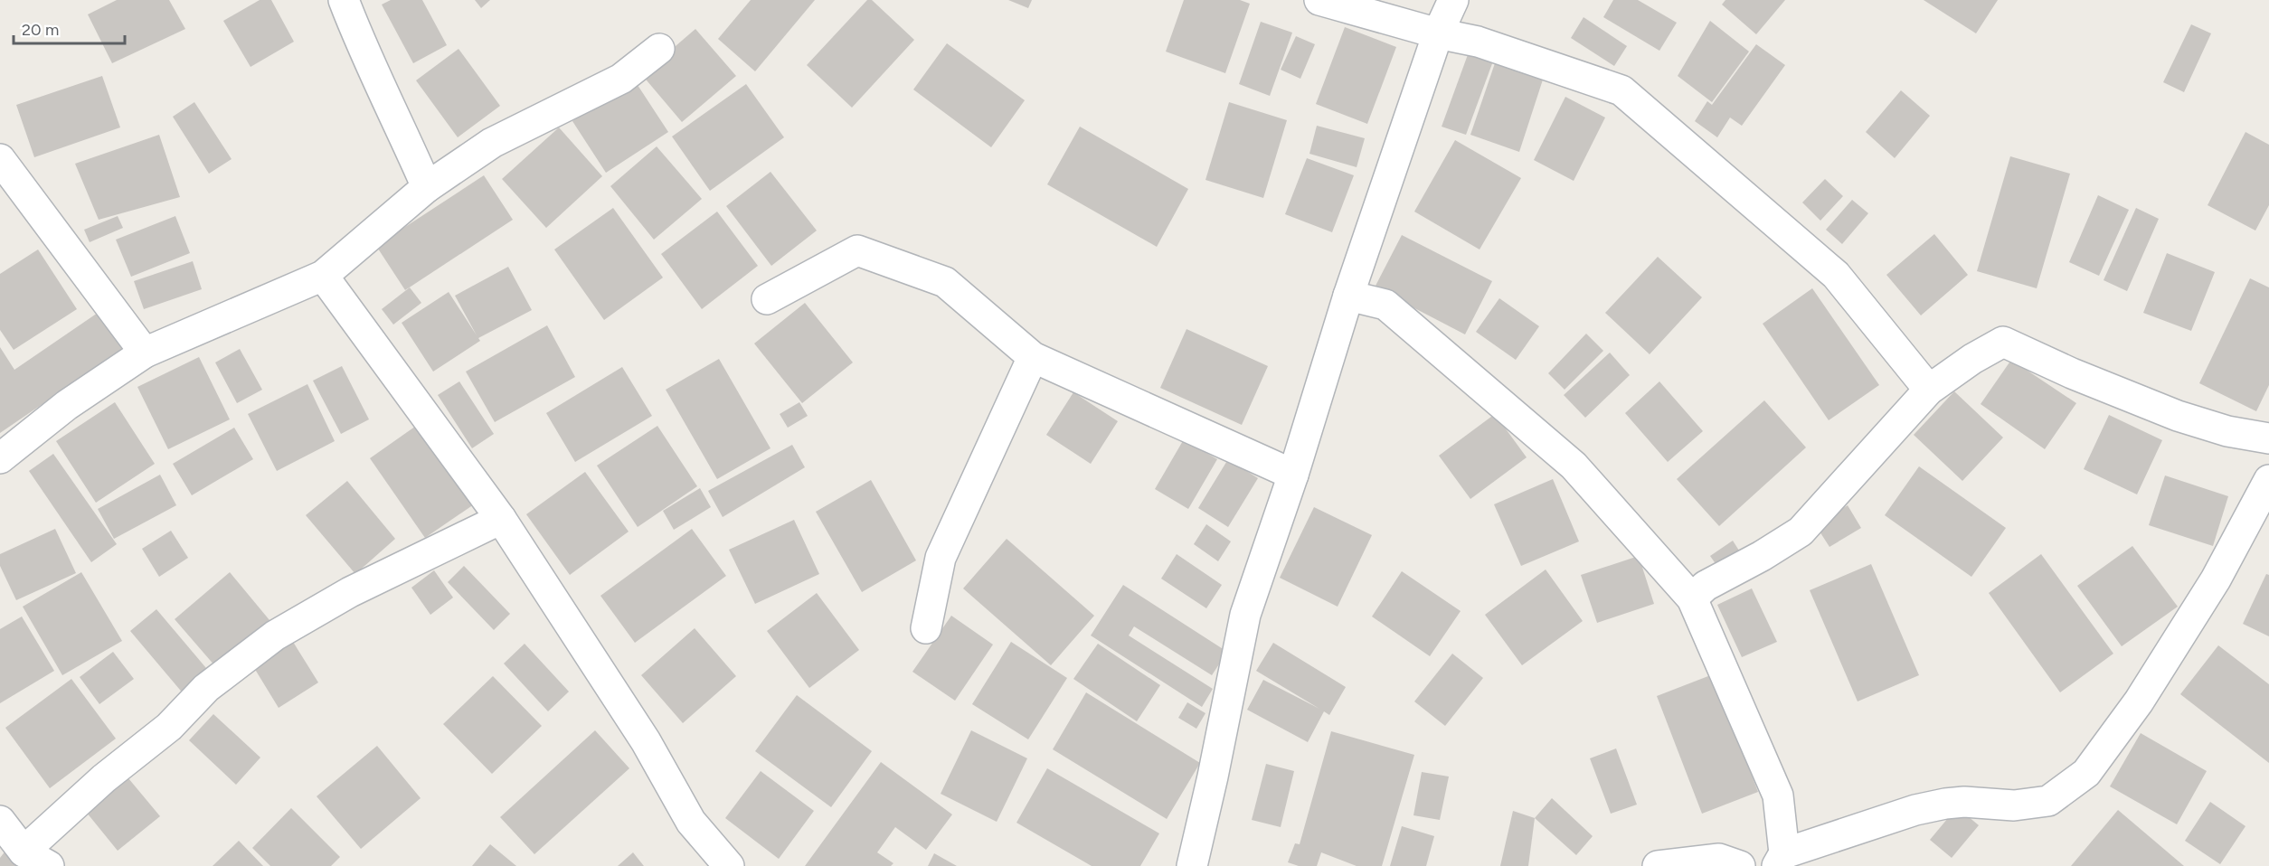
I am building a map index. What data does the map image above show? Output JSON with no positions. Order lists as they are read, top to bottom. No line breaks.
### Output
{"scale_bar":"20 m"}
